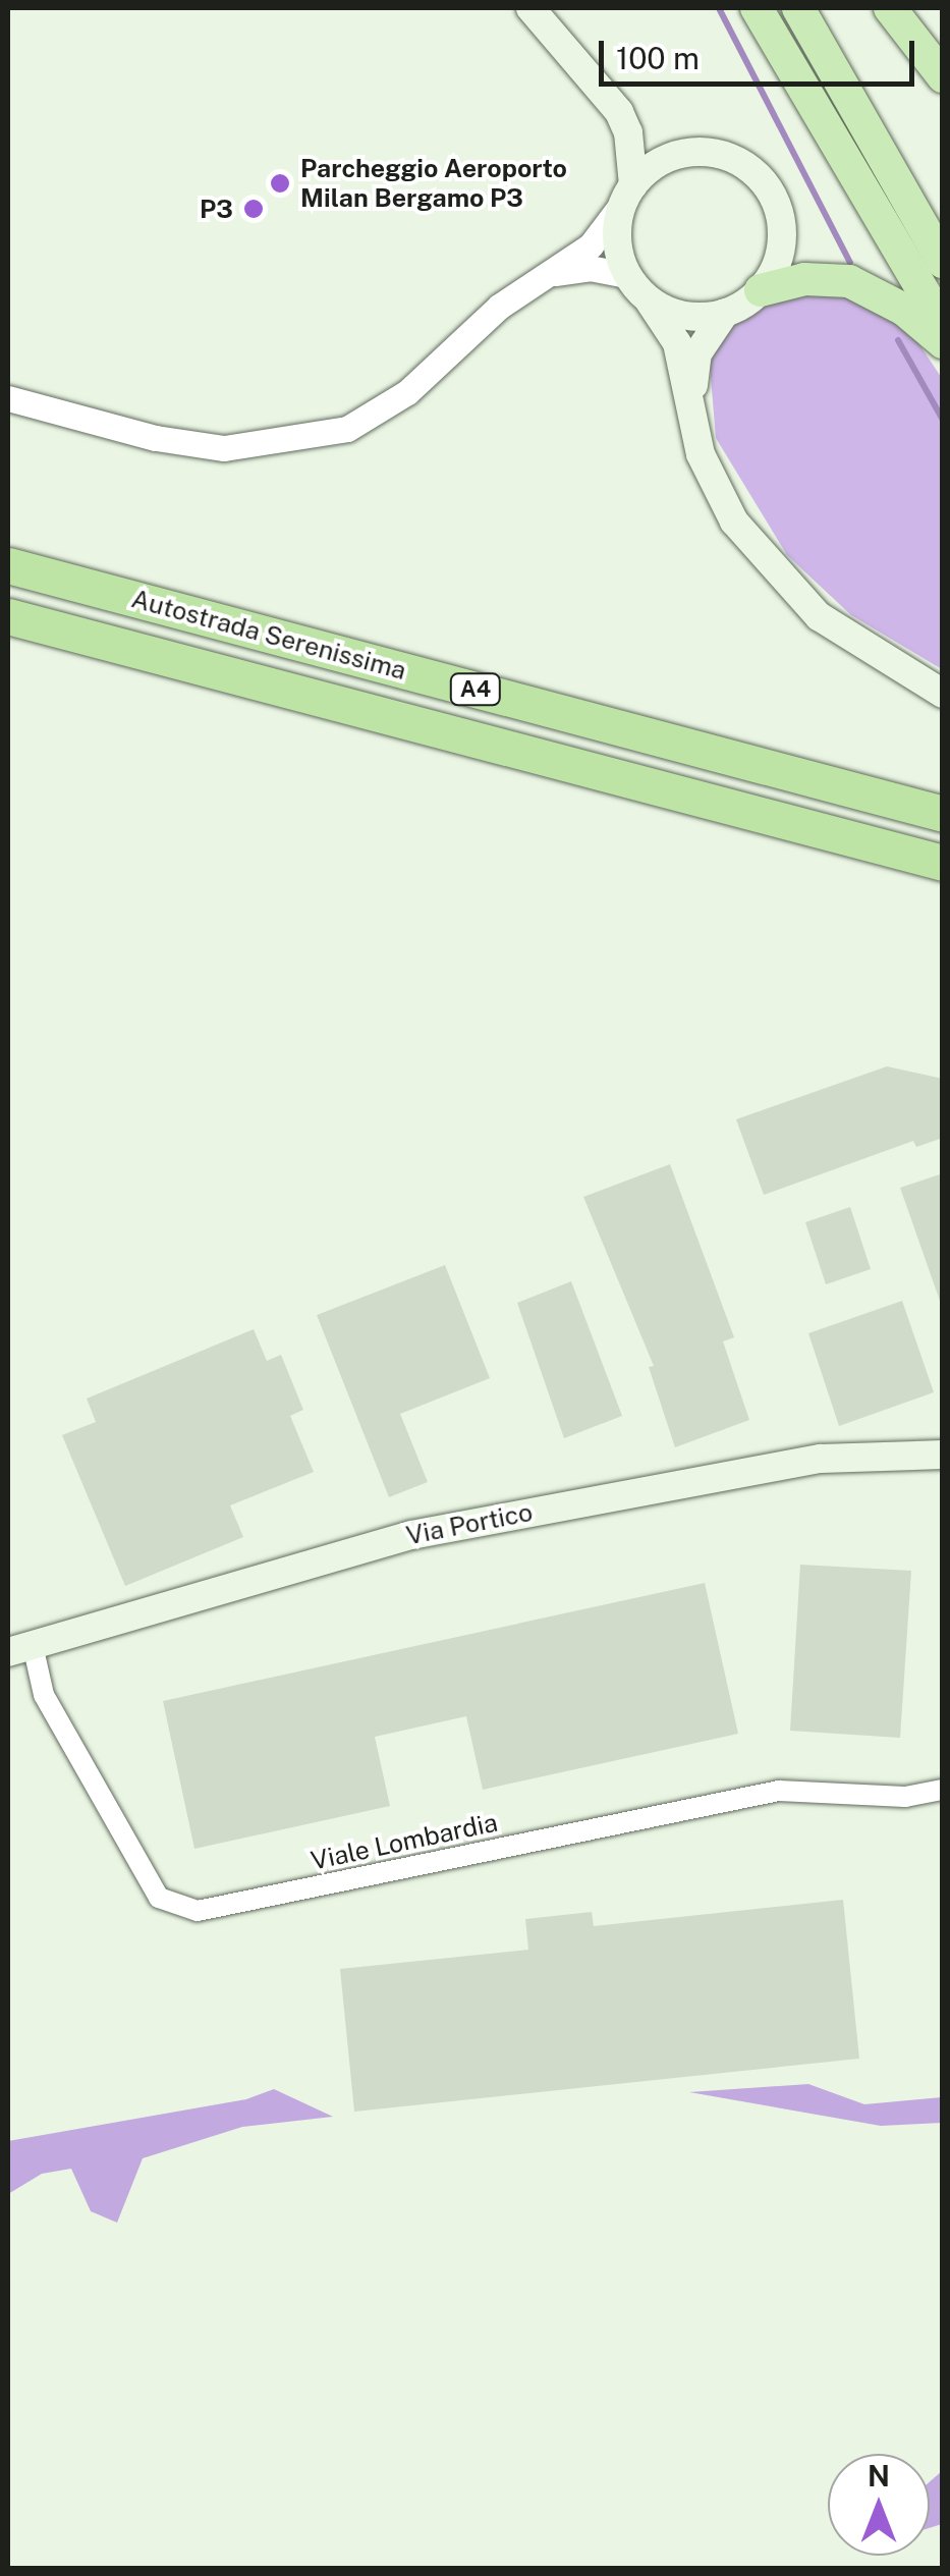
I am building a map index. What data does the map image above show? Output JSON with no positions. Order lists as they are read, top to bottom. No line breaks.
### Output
{"streets":{"highway":["Autostrada Serenissima","A4"],"main road":["Via Portico"],"street":["Viale Lombardia"]},"crossings":[["Via Portico","Viale Lombardia"]],"places":["Parcheggio Aeroporto Milan Bergamo P3","P3"],"scale_bar":"100 m","north":"top"}
